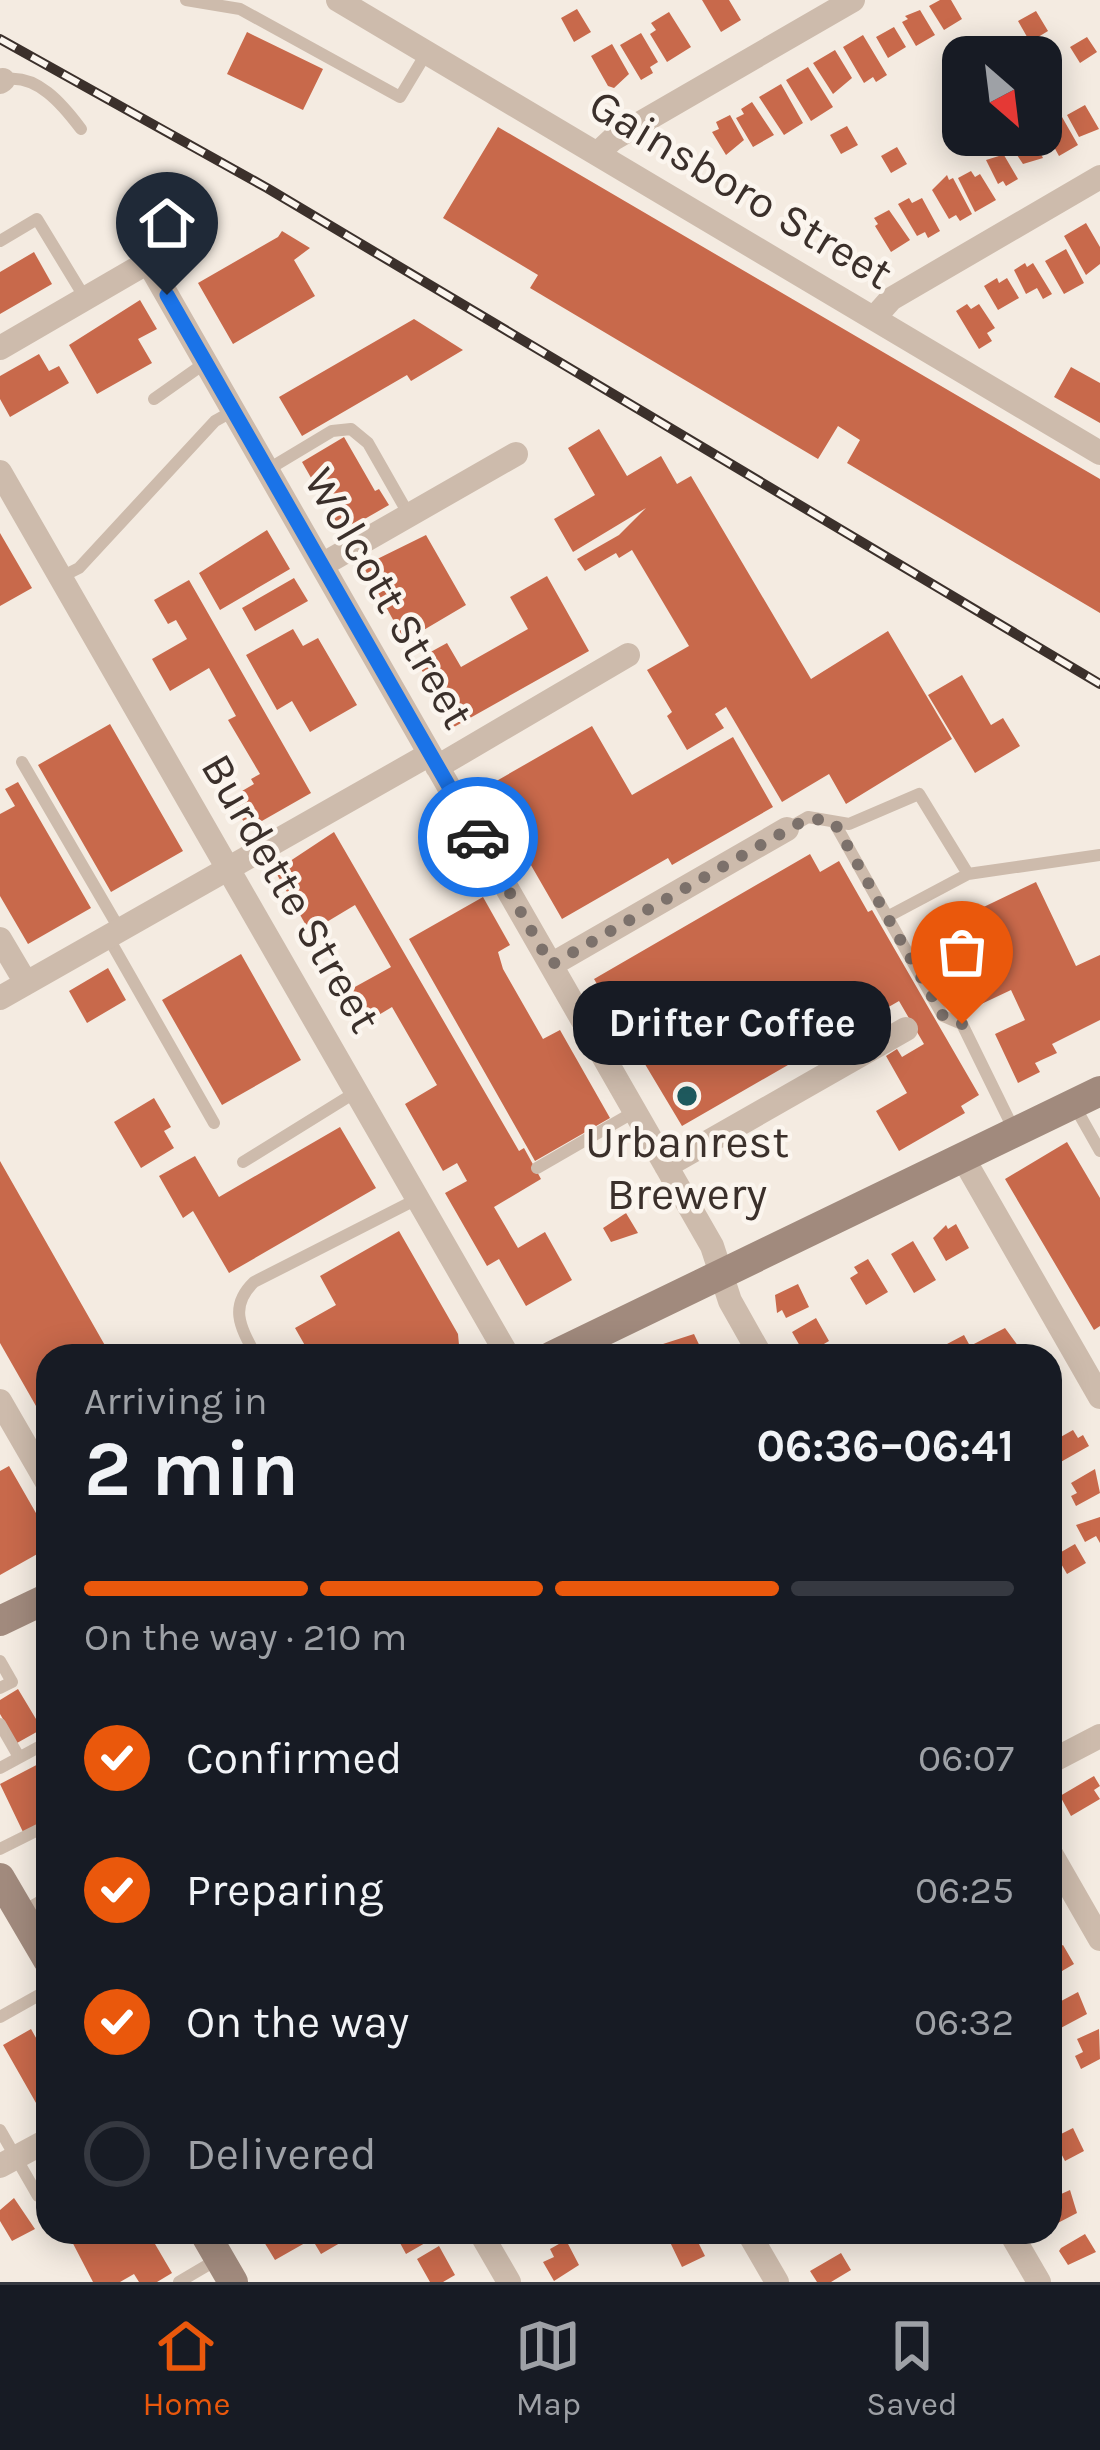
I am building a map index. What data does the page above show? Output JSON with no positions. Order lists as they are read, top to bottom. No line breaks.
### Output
{"streets":{"street":["Gainsboro Street","Wolcott Street","Burdette Street"]},"places":["Drifter Coffee","Urbanrest Brewery"],"north":"bottom right","page":{"bubble":"Drifter Coffee","heading":["2 min","Arriving in","06:36–06:41"],"bar":"On the way · 210 m","list":[["Confirmed","06:07"],["Preparing","06:25"],["On the way","06:32"],"Delivered"],"tabs":["Home","Map","Saved"]}}
